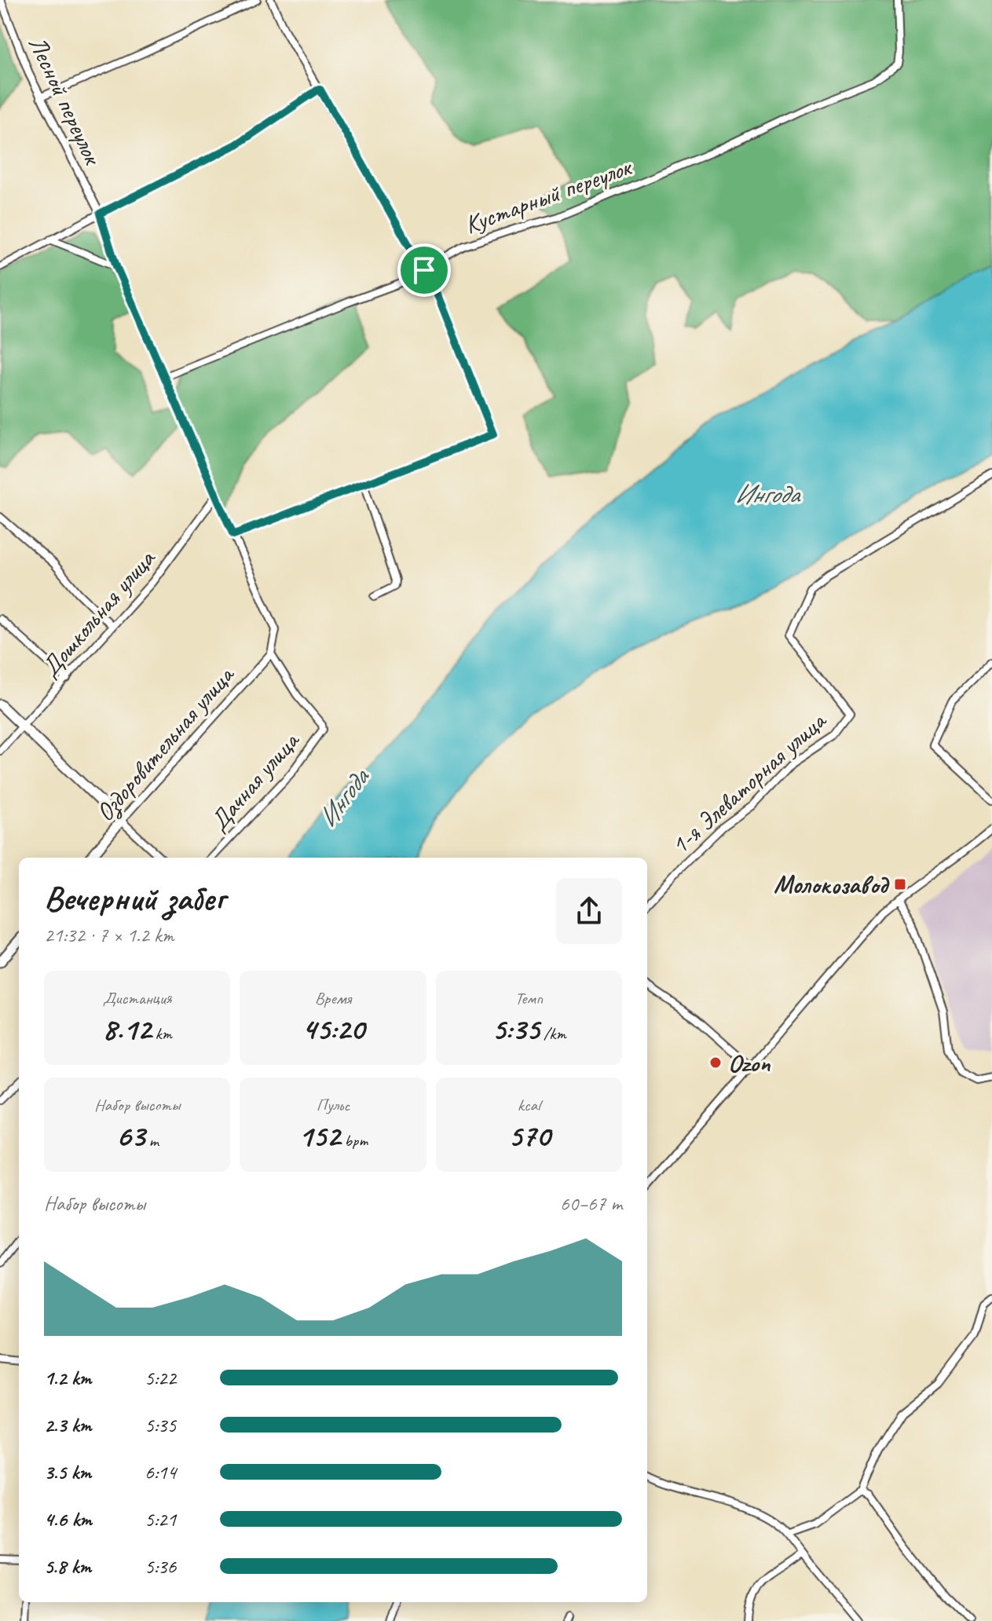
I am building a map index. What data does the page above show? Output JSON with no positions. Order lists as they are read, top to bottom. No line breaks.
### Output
{"streets":{"street":["Лесной переулок","Кустарный переулок","Дошкольная улица","Оздоровительная улица","Дачная улица","1-я Элеваторная улица"]},"crossings":[["Лесной переулок","Кустарный переулок"],["Лесной переулок","Дошкольная улица"],["Лесной переулок","Оздоровительная улица"],["Лесной переулок","Дачная улица"],["Оздоровительная улица","Дачная улица"]],"water":["Ингода"],"places":{"transit":["Молокозавод"],"other":["Ozon"]},"page":{"heading":["Вечерний забег","21:32 · 7 × 1.2 km"],"stats":[["Дистанция","8.12 km"],["Время","45:20"],["Темп","5:35 /km"],["Набор высоты","63 m"],["Пульс","152 bpm"],["kcal","570"]],"chart":["Набор высоты","60–67 m"],"list":[{"name":"1.2 km","note":"5:22"},{"name":"2.3 km","note":"5:35"},{"name":"3.5 km","note":"6:14"},{"name":"4.6 km","note":"5:21"},{"name":"5.8 km","note":"5:36"}]}}
